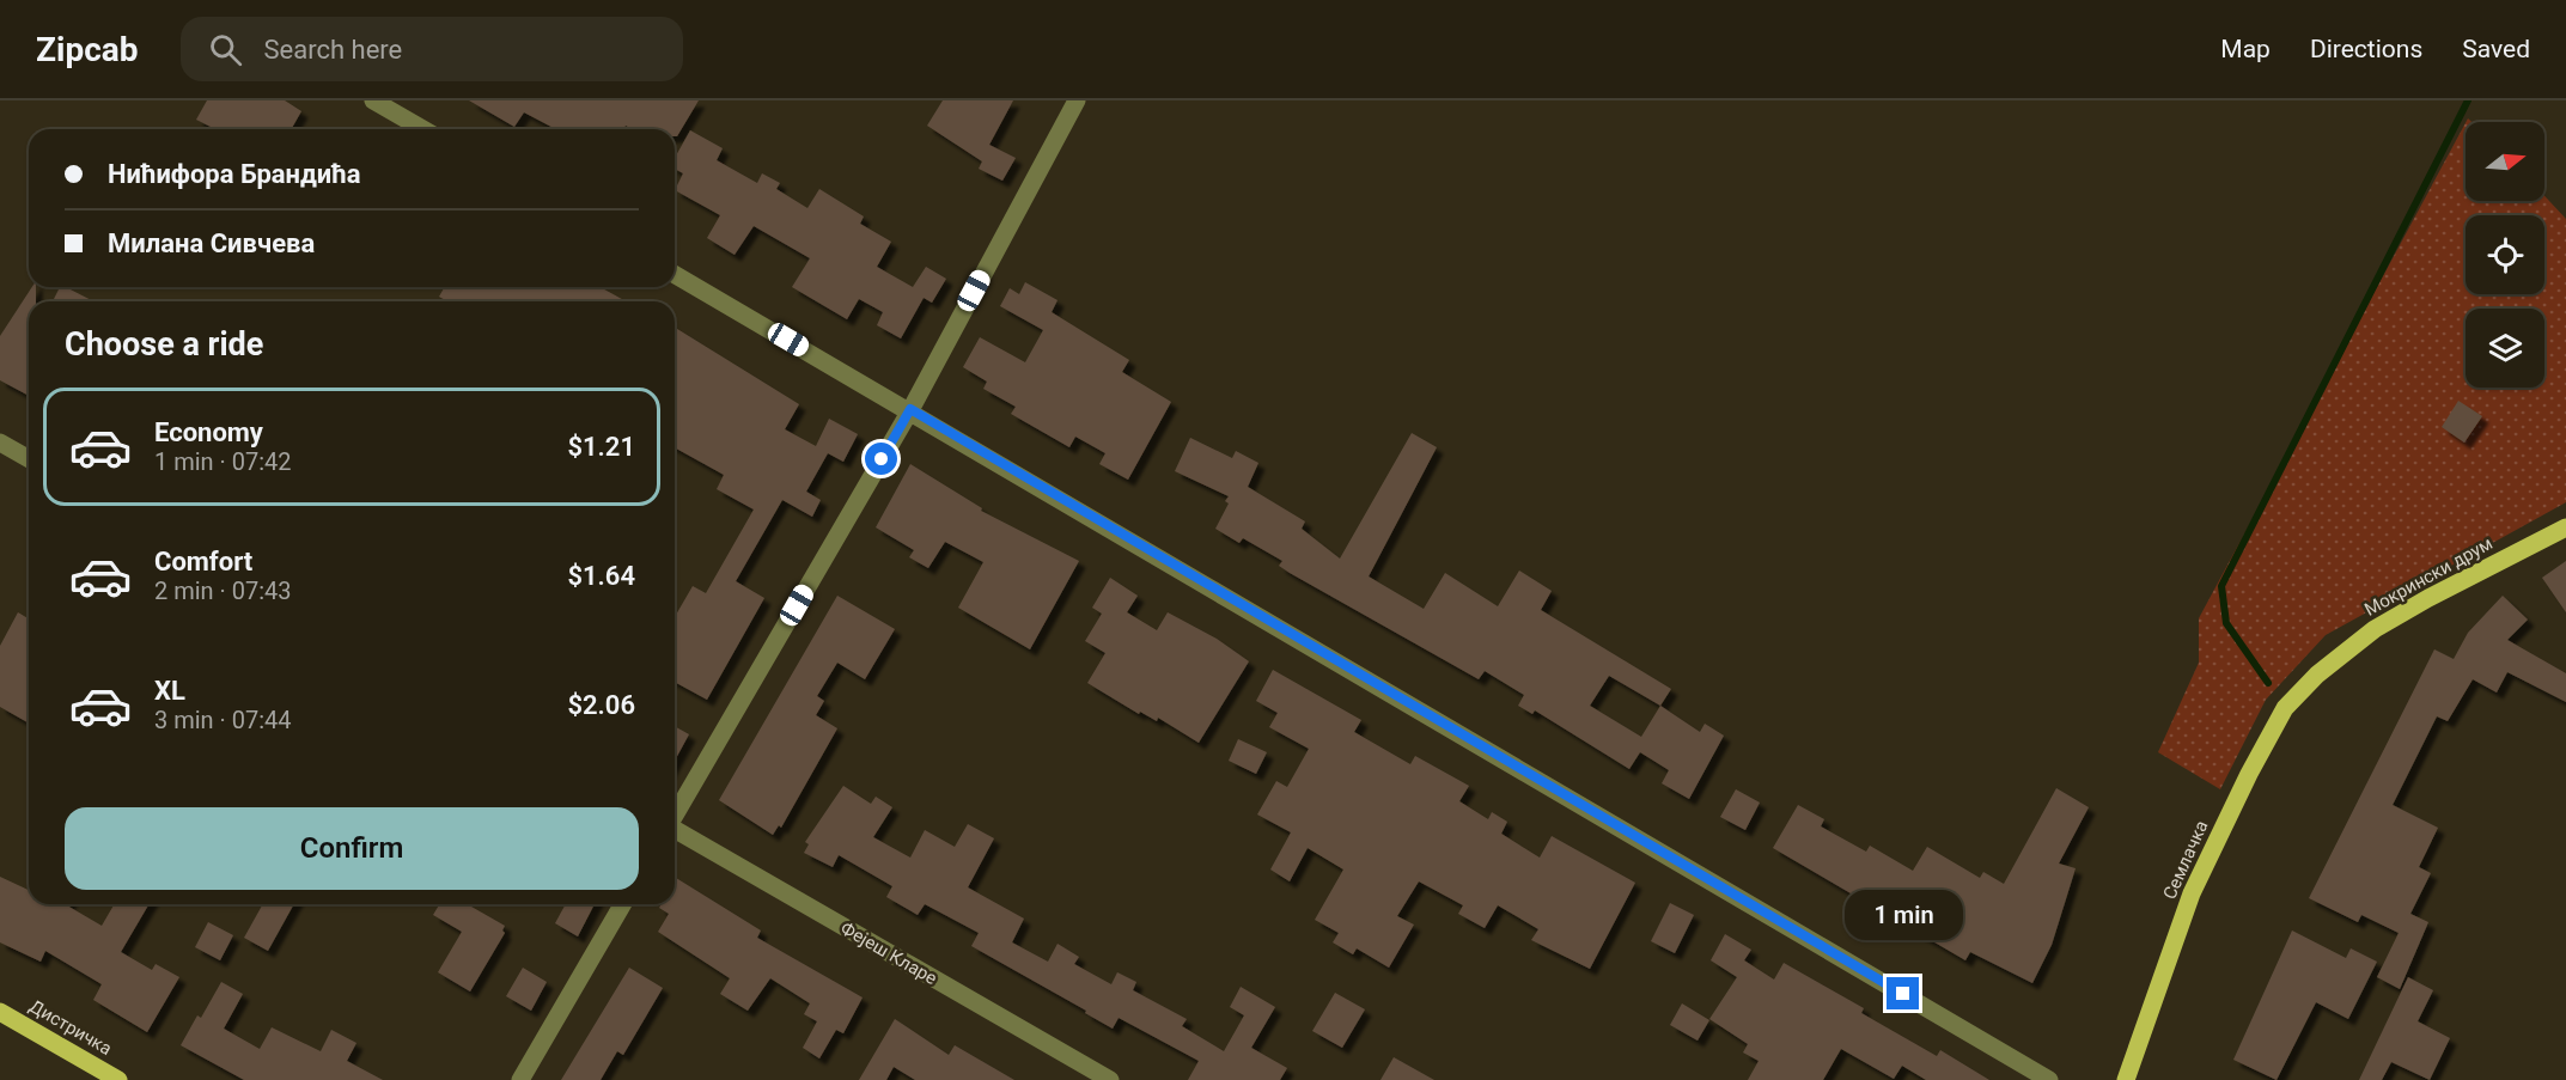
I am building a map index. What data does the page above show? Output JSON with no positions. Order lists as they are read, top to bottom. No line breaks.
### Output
{"streets":{"main road":["Мокрински друм","Семлачка","Дистричка"],"street":["Фејеш Кларе"]},"crossings":[["Мокрински друм","Семлачка"]],"north":"right","page":{"header":"Zipcab","search":"Search here","nav":["Map","Directions","Saved"],"banner":["Нићифора Брандића","Милана Сивчева"],"heading":"Choose a ride","list":[{"name":"Economy","note":"1 min · 07:42","value":"$1.21"},{"name":"Comfort","note":"2 min · 07:43","value":"$1.64"},{"name":"XL","note":"3 min · 07:44","value":"$2.06"}],"buttons":"Confirm","bubble":"1 min"}}
